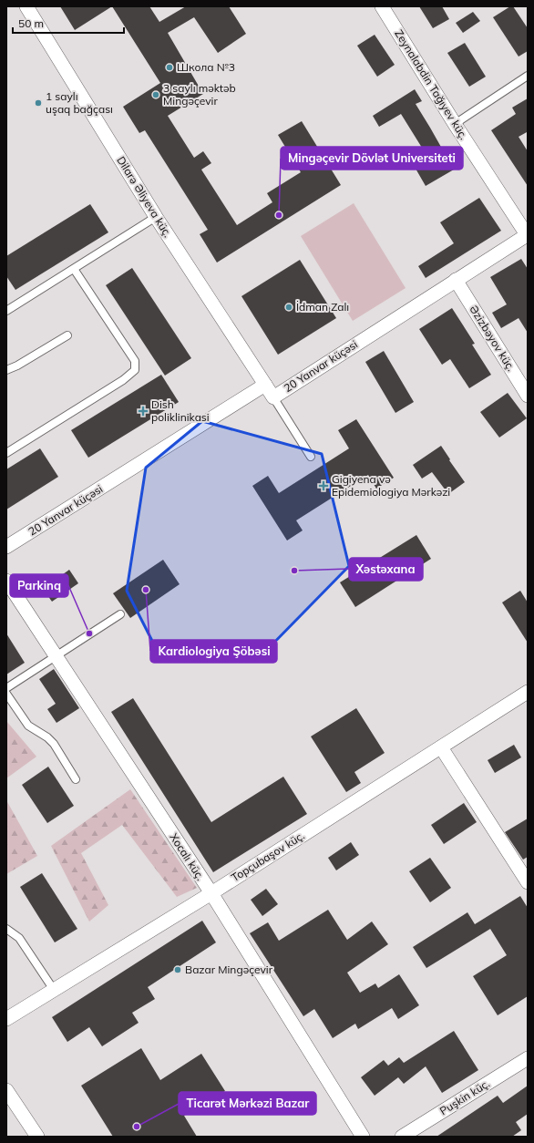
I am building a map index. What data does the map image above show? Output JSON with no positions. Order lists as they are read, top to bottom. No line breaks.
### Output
{"streets":{"street":["Zeynalabdin Tağıyev küç.","Dilarə Əliyeva küç.","Əzizbəyov küç.","20 Yanvar küçəsi","Xocalı küç.","Topçubaşov küç.","Puşkin küç."]},"crossings":[["Zeynalabdin Tağıyev küç.","20 Yanvar küçəsi"],["Dilarə Əliyeva küç.","20 Yanvar küçəsi"],["Əzizbəyov küç.","20 Yanvar küçəsi"],["Xocalı küç.","Topçubaşov küç."]],"places":{"other":["Школа №3","3 saylı məktəb Mingəçevir","1 saylı uşaq bağçası","Mingəçevir Dövlət Universiteti","İdman Zalı","Xəstəxana","Kardiologiya Şöbəsi","Parkinq","Bazar Mingəçevir","Ticarət Mərkəzi Bazar"],"health":["Dish poliklinikasi","Gigiyena və Epidemiologiya Mərkəzi"]},"scale_bar":"50 m"}
